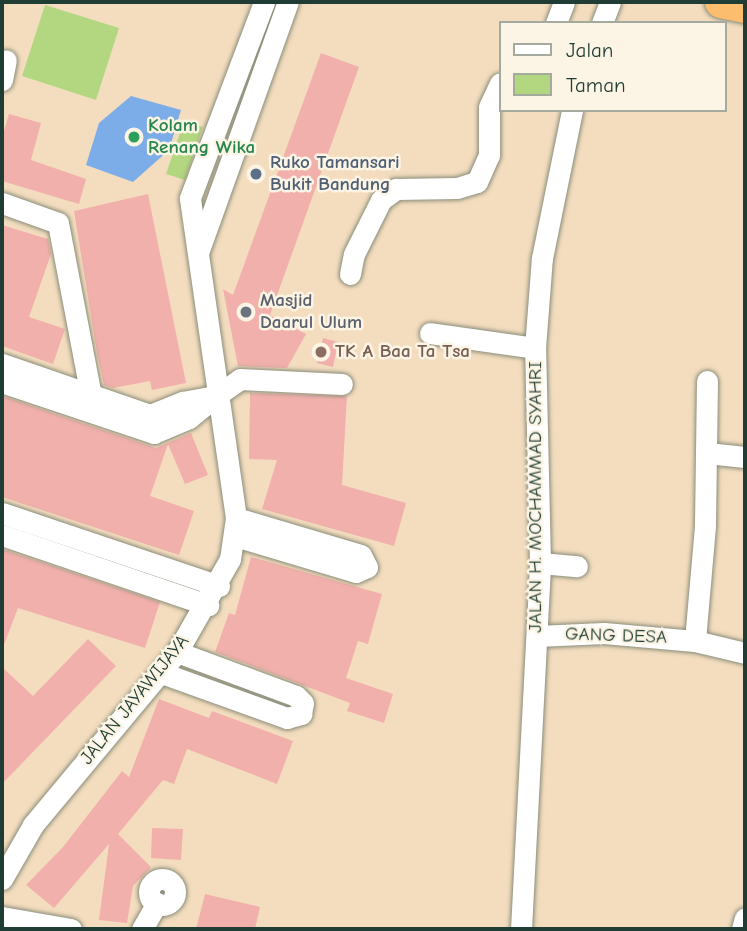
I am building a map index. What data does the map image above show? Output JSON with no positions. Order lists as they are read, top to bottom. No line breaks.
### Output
{"streets":{"street":["JALAN H. MOCHAMMAD SYAHRI","GANG DESA","JALAN JAYAWIJAYA"]},"crossings":[["JALAN H. MOCHAMMAD SYAHRI","GANG DESA"]],"places":["Kolam Renang Wika","Ruko Tamansari Bukit Bandung","Masjid Daarul Ulum","TK A Baa Ta Tsa"],"legend":["Jalan","Taman"]}
